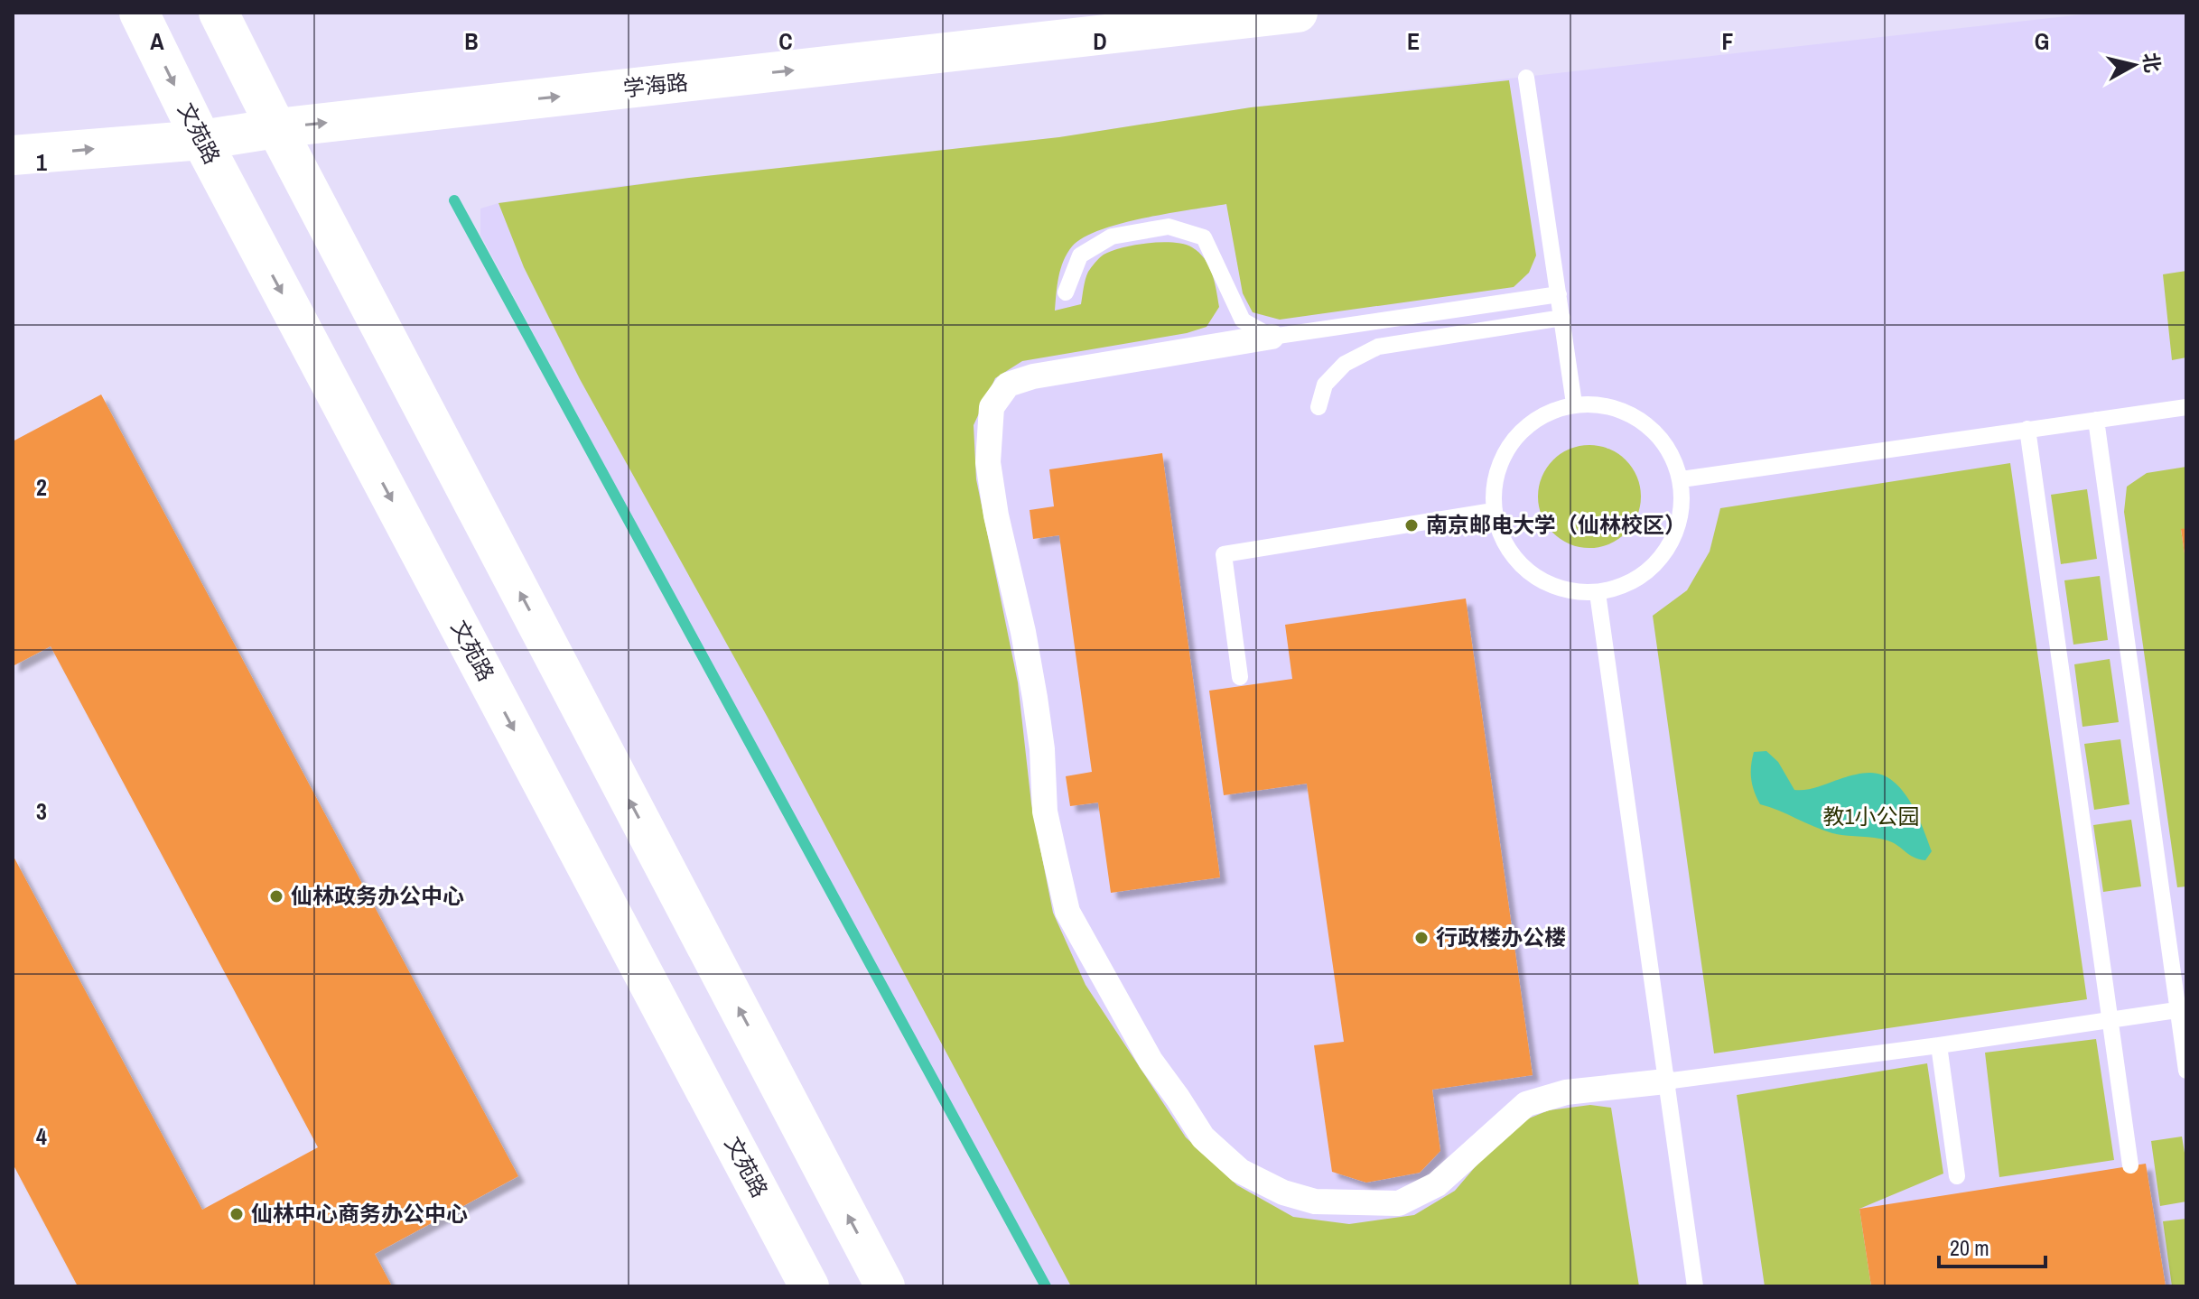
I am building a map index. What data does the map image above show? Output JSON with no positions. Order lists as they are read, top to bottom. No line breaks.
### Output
{"streets":{"main road":["学海路","文苑路"]},"crossings":[["学海路","文苑路"]],"one_way":["学海路"],"parks":["教1小公园"],"places":["南京邮电大学（仙林校区）","仙林政务办公中心","行政楼办公楼","仙林中心商务办公中心"],"scale_bar":"20 m","north":"right","grid":{"columns":["A","B","C","D","E","F","G"],"rows":["1","2","3","4"]}}
